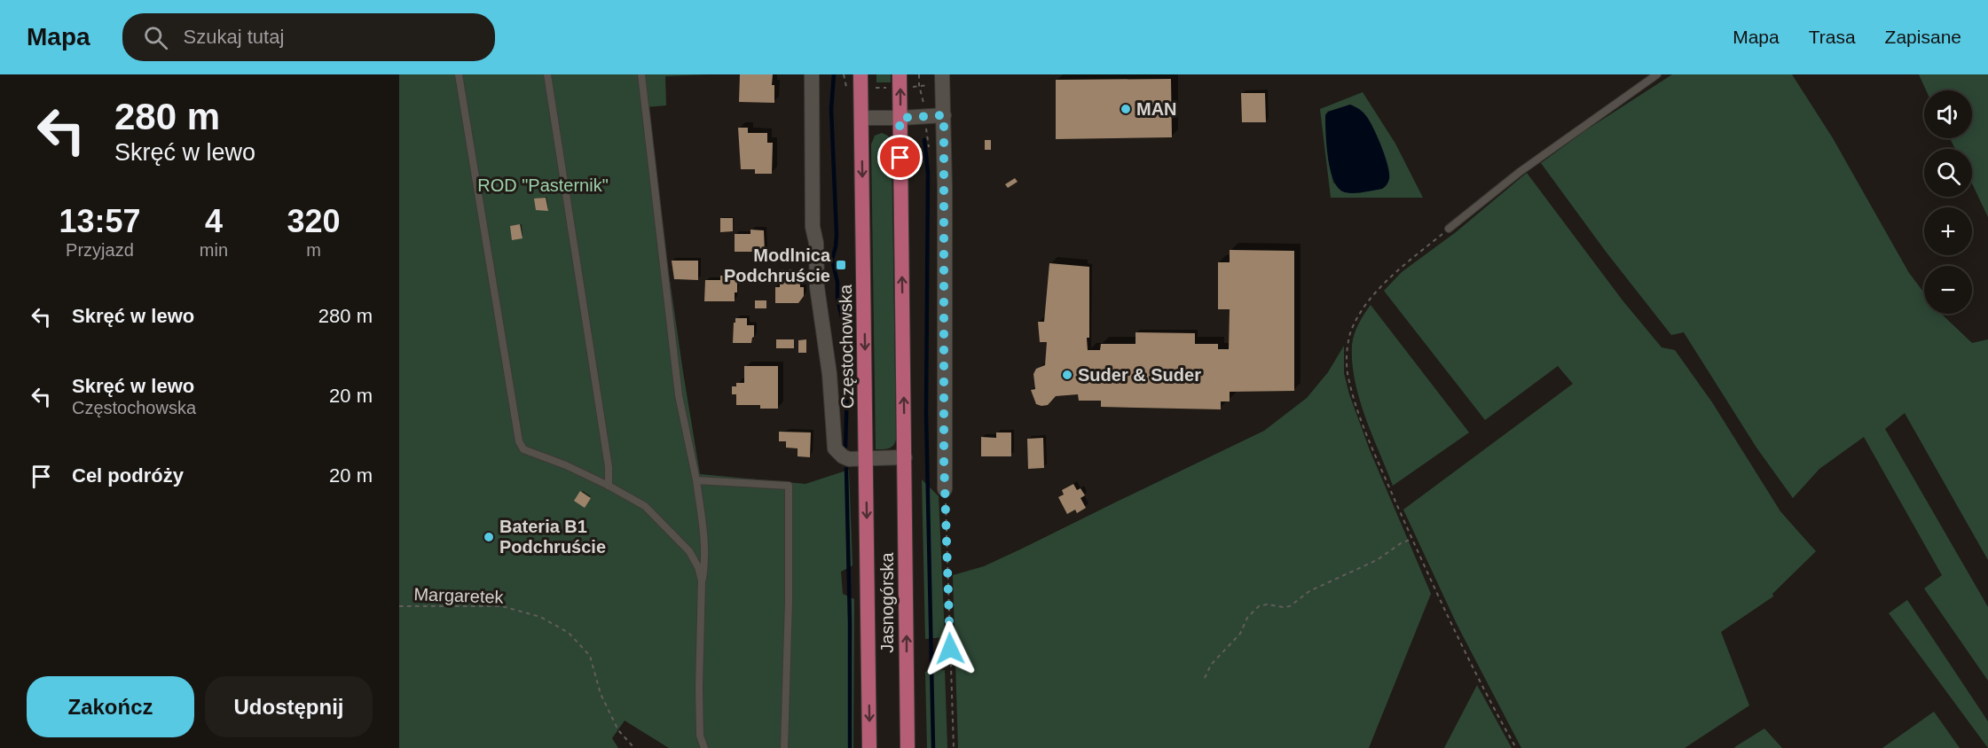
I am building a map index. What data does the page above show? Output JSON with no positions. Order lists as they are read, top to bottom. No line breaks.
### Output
{"streets":{"main road":["Częstochowska","Jasnogórska"],"path":["Margaretek"]},"crossings":[["Częstochowska","Jasnogórska"]],"parks":["ROD \"Pasternik\""],"places":{"other":["MAN","Suder & Suder","Bateria B1 Podchruście"],"transit":["Modlnica Podchruście"]},"page":{"header":"Mapa","search":"Szukaj tutaj","nav":["Mapa","Trasa","Zapisane"],"turn":["280 m","Skręć w lewo"],"map_buttons":["+","−"],"eta":["13:57","Przyjazd","4","min","320","m"],"list":[{"name":"Skręć w lewo","value":"280 m"},{"name":"Skręć w lewo","note":"Częstochowska","value":"20 m"},{"name":"Cel podróży","value":"20 m"}],"buttons":["Zakończ","Udostępnij"]}}
